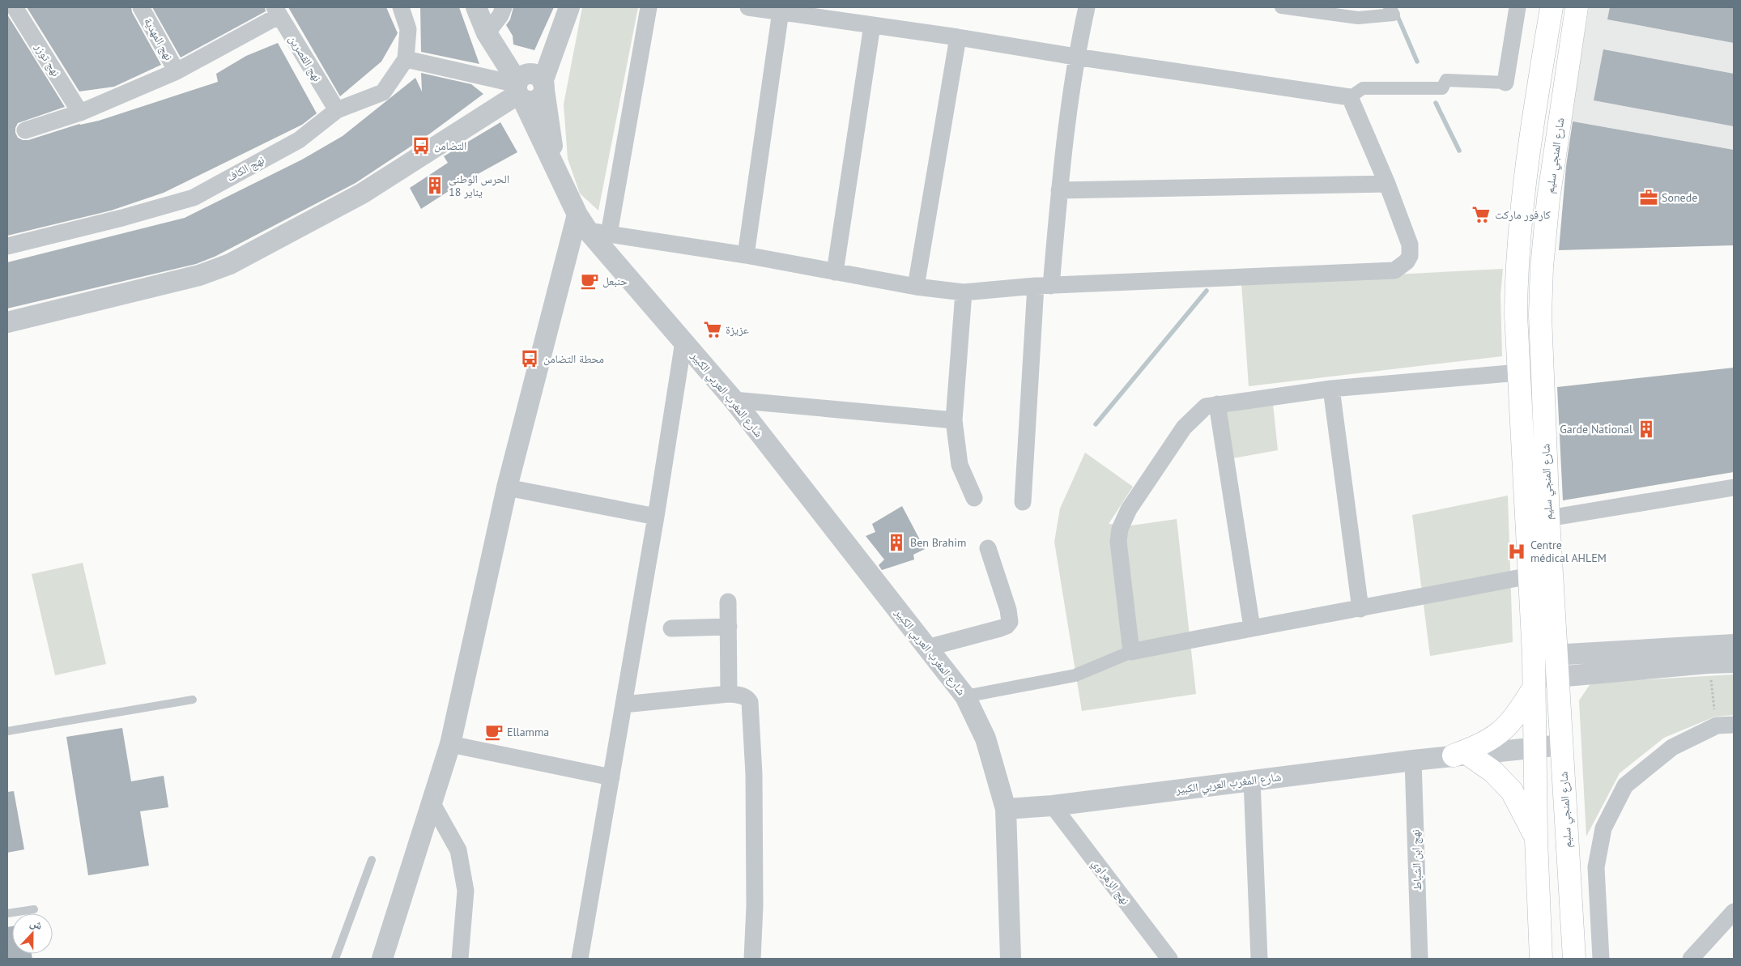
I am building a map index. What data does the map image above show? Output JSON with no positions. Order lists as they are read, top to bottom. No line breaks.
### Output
{"streets":{"main road":["شارع المنجي سليم"],"street":["نهج المهدية","نهج القصرين","نهج توزر","نهج الكاف","شارع المغرب العربي الكبير","نهج ابن الشباط","نهج الزهراوي"]},"crossings":[["نهج القصرين","نهج الكاف"],["شارع المنجي سليم","شارع المغرب العربي الكبير"],["شارع المغرب العربي الكبير","نهج ابن الشباط"],["شارع المغرب العربي الكبير","نهج الزهراوي"]],"places":{"bus stop":["التضامن","محطة التضامن"],"building":["الحرس الوطني 18 يناير","Garde National","Ben Brahim"],"office":["Sonede"],"supermarket":["كارفور ماركت","عزيزة"],"cafe":["حنبعل","Ellamma"],"hospital":["Centre médical AHLEM"]},"north":"top"}
